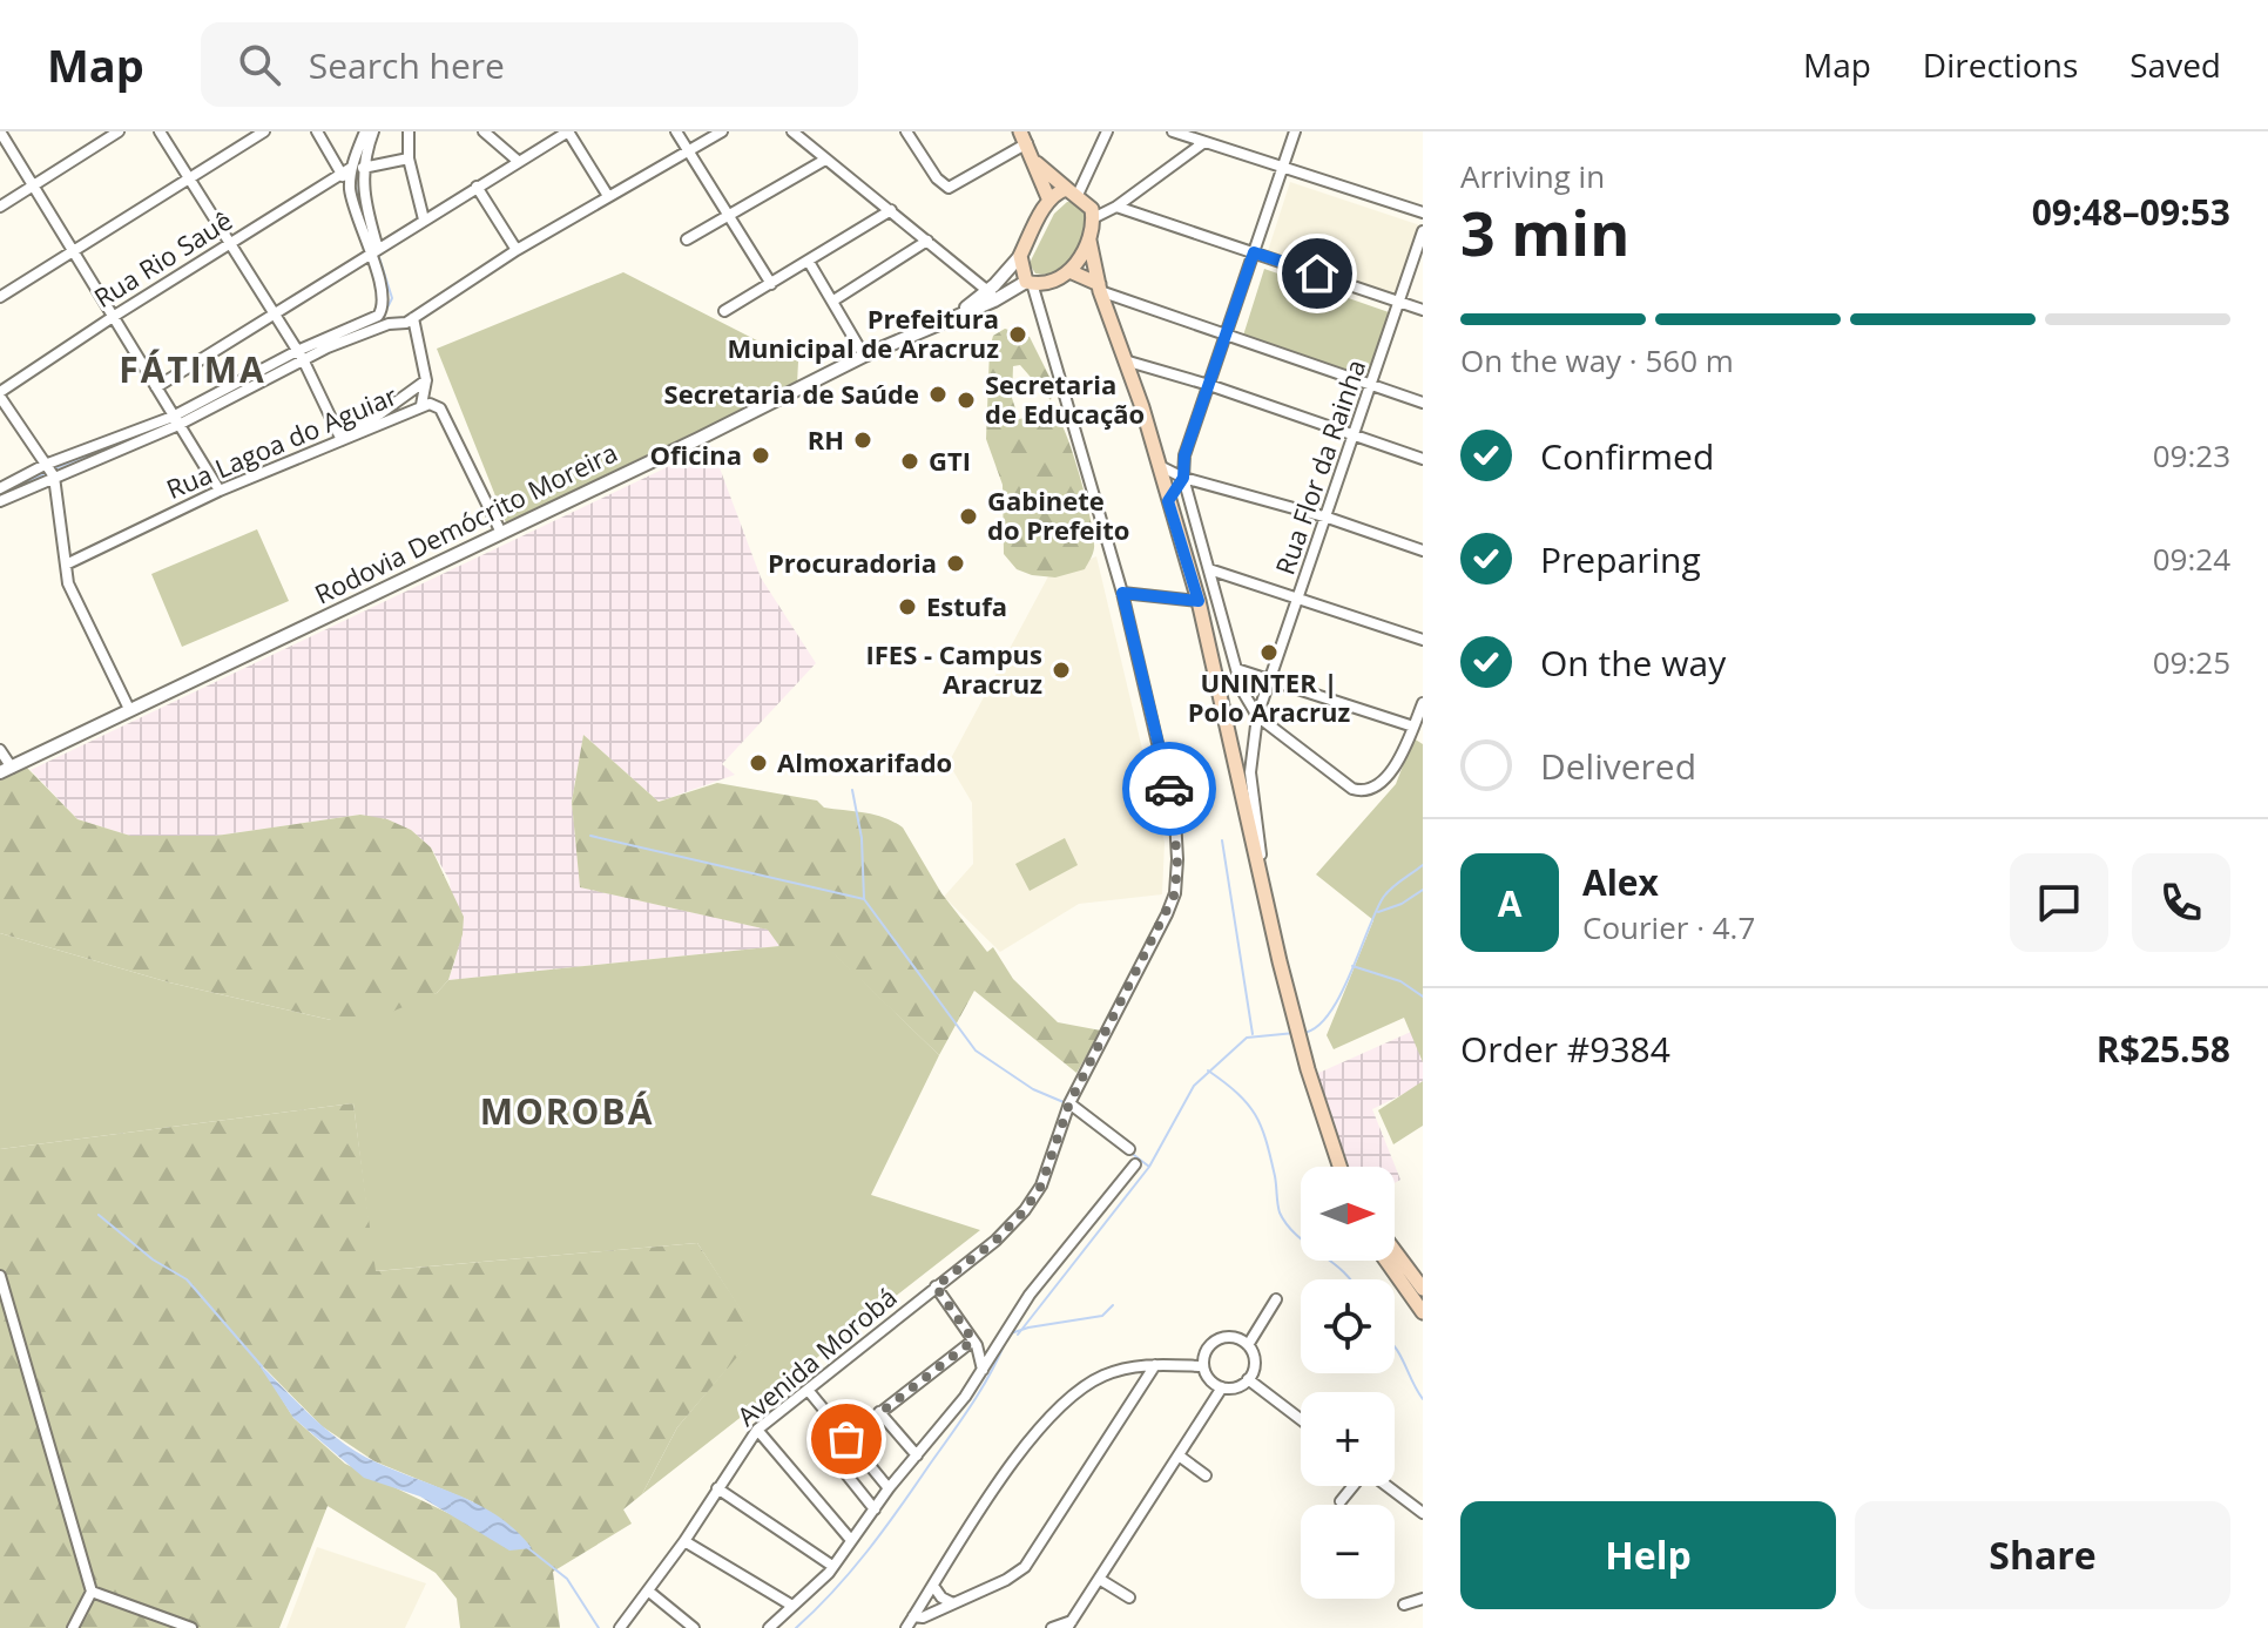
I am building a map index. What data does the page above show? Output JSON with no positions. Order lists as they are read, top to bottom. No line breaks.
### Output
{"streets":{"street":["Rua Rio Sauê","Rua Lagoa do Aguiar","Rua Flor da Rainha","Rodovia Demócrito Moreira","Avenida Morobá"]},"crossings":[["Rua Lagoa do Aguiar","Rodovia Demócrito Moreira"],["Rodovia Demócrito Moreira","Avenida Morobá"]],"districts":["FÁTIMA","MOROBÁ"],"places":["Prefeitura Municipal de Aracruz","Secretaria de Saúde","Secretaria de Educação","RH","Oficina","GTI","Gabinete do Prefeito","Procuradoria","Estufa","UNINTER | Polo Aracruz","IFES - Campus Aracruz","Almoxarifado"],"north":"right","page":{"header":"Map","search":"Search here","nav":["Map","Directions","Saved"],"heading":["3 min","Arriving in","09:48–09:53"],"panel":["Alex","Courier · 4.7","Order #9384","R$25.58"],"bar":"On the way · 560 m","list":[["Confirmed","09:23"],["Preparing","09:24"],["On the way","09:25"],"Delivered"],"round":"A","map_buttons":["+","−"],"buttons":["Help","Share"]}}
